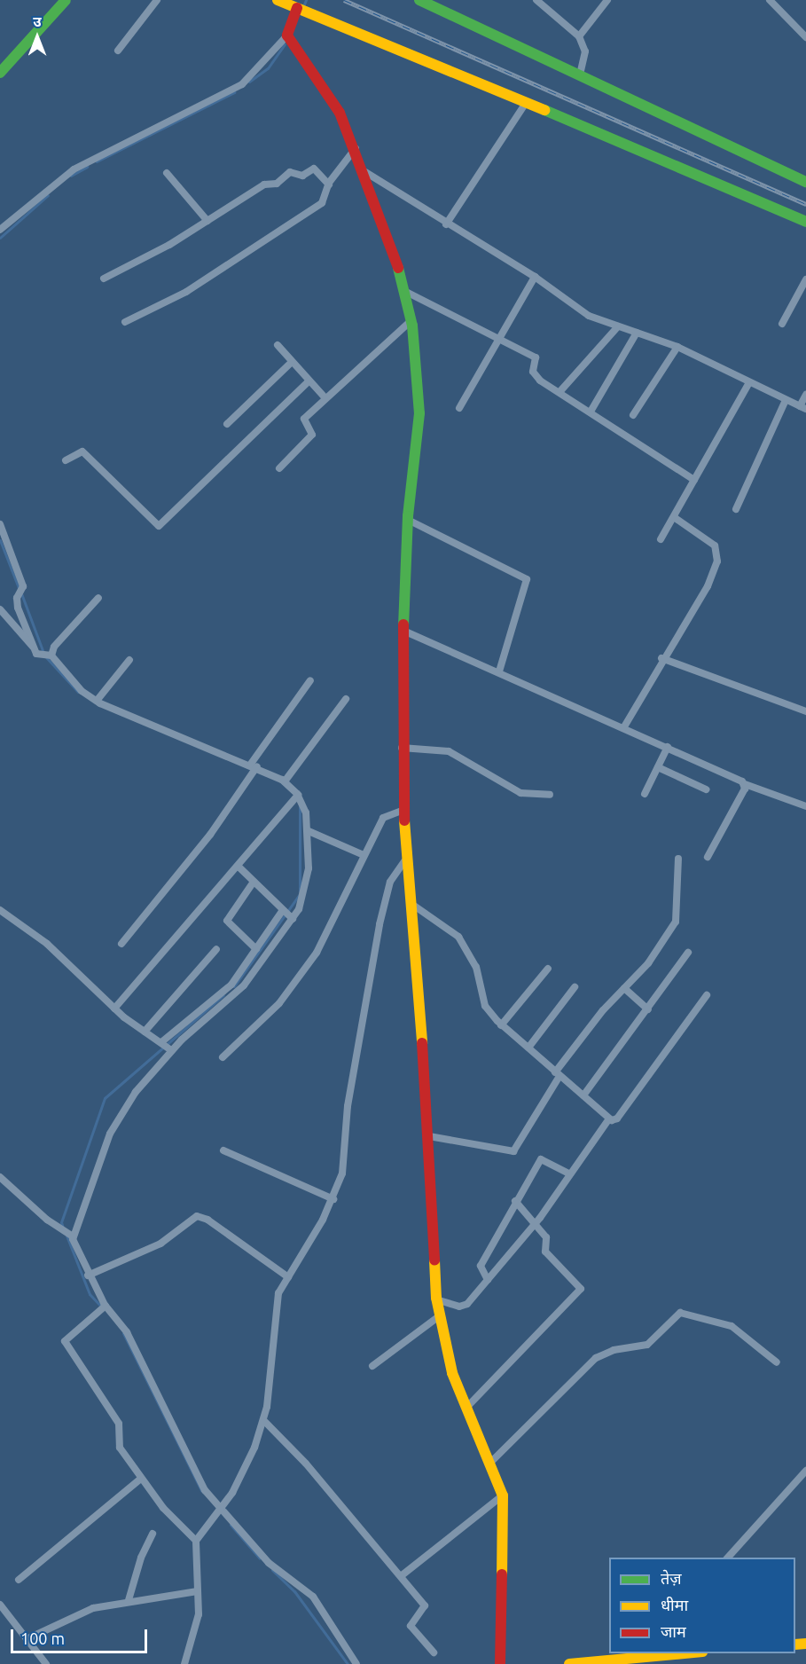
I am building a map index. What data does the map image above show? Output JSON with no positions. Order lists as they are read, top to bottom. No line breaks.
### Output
{"legend":["तेज़","धीमा","जाम"],"scale_bar":"100 m","north":"top"}
